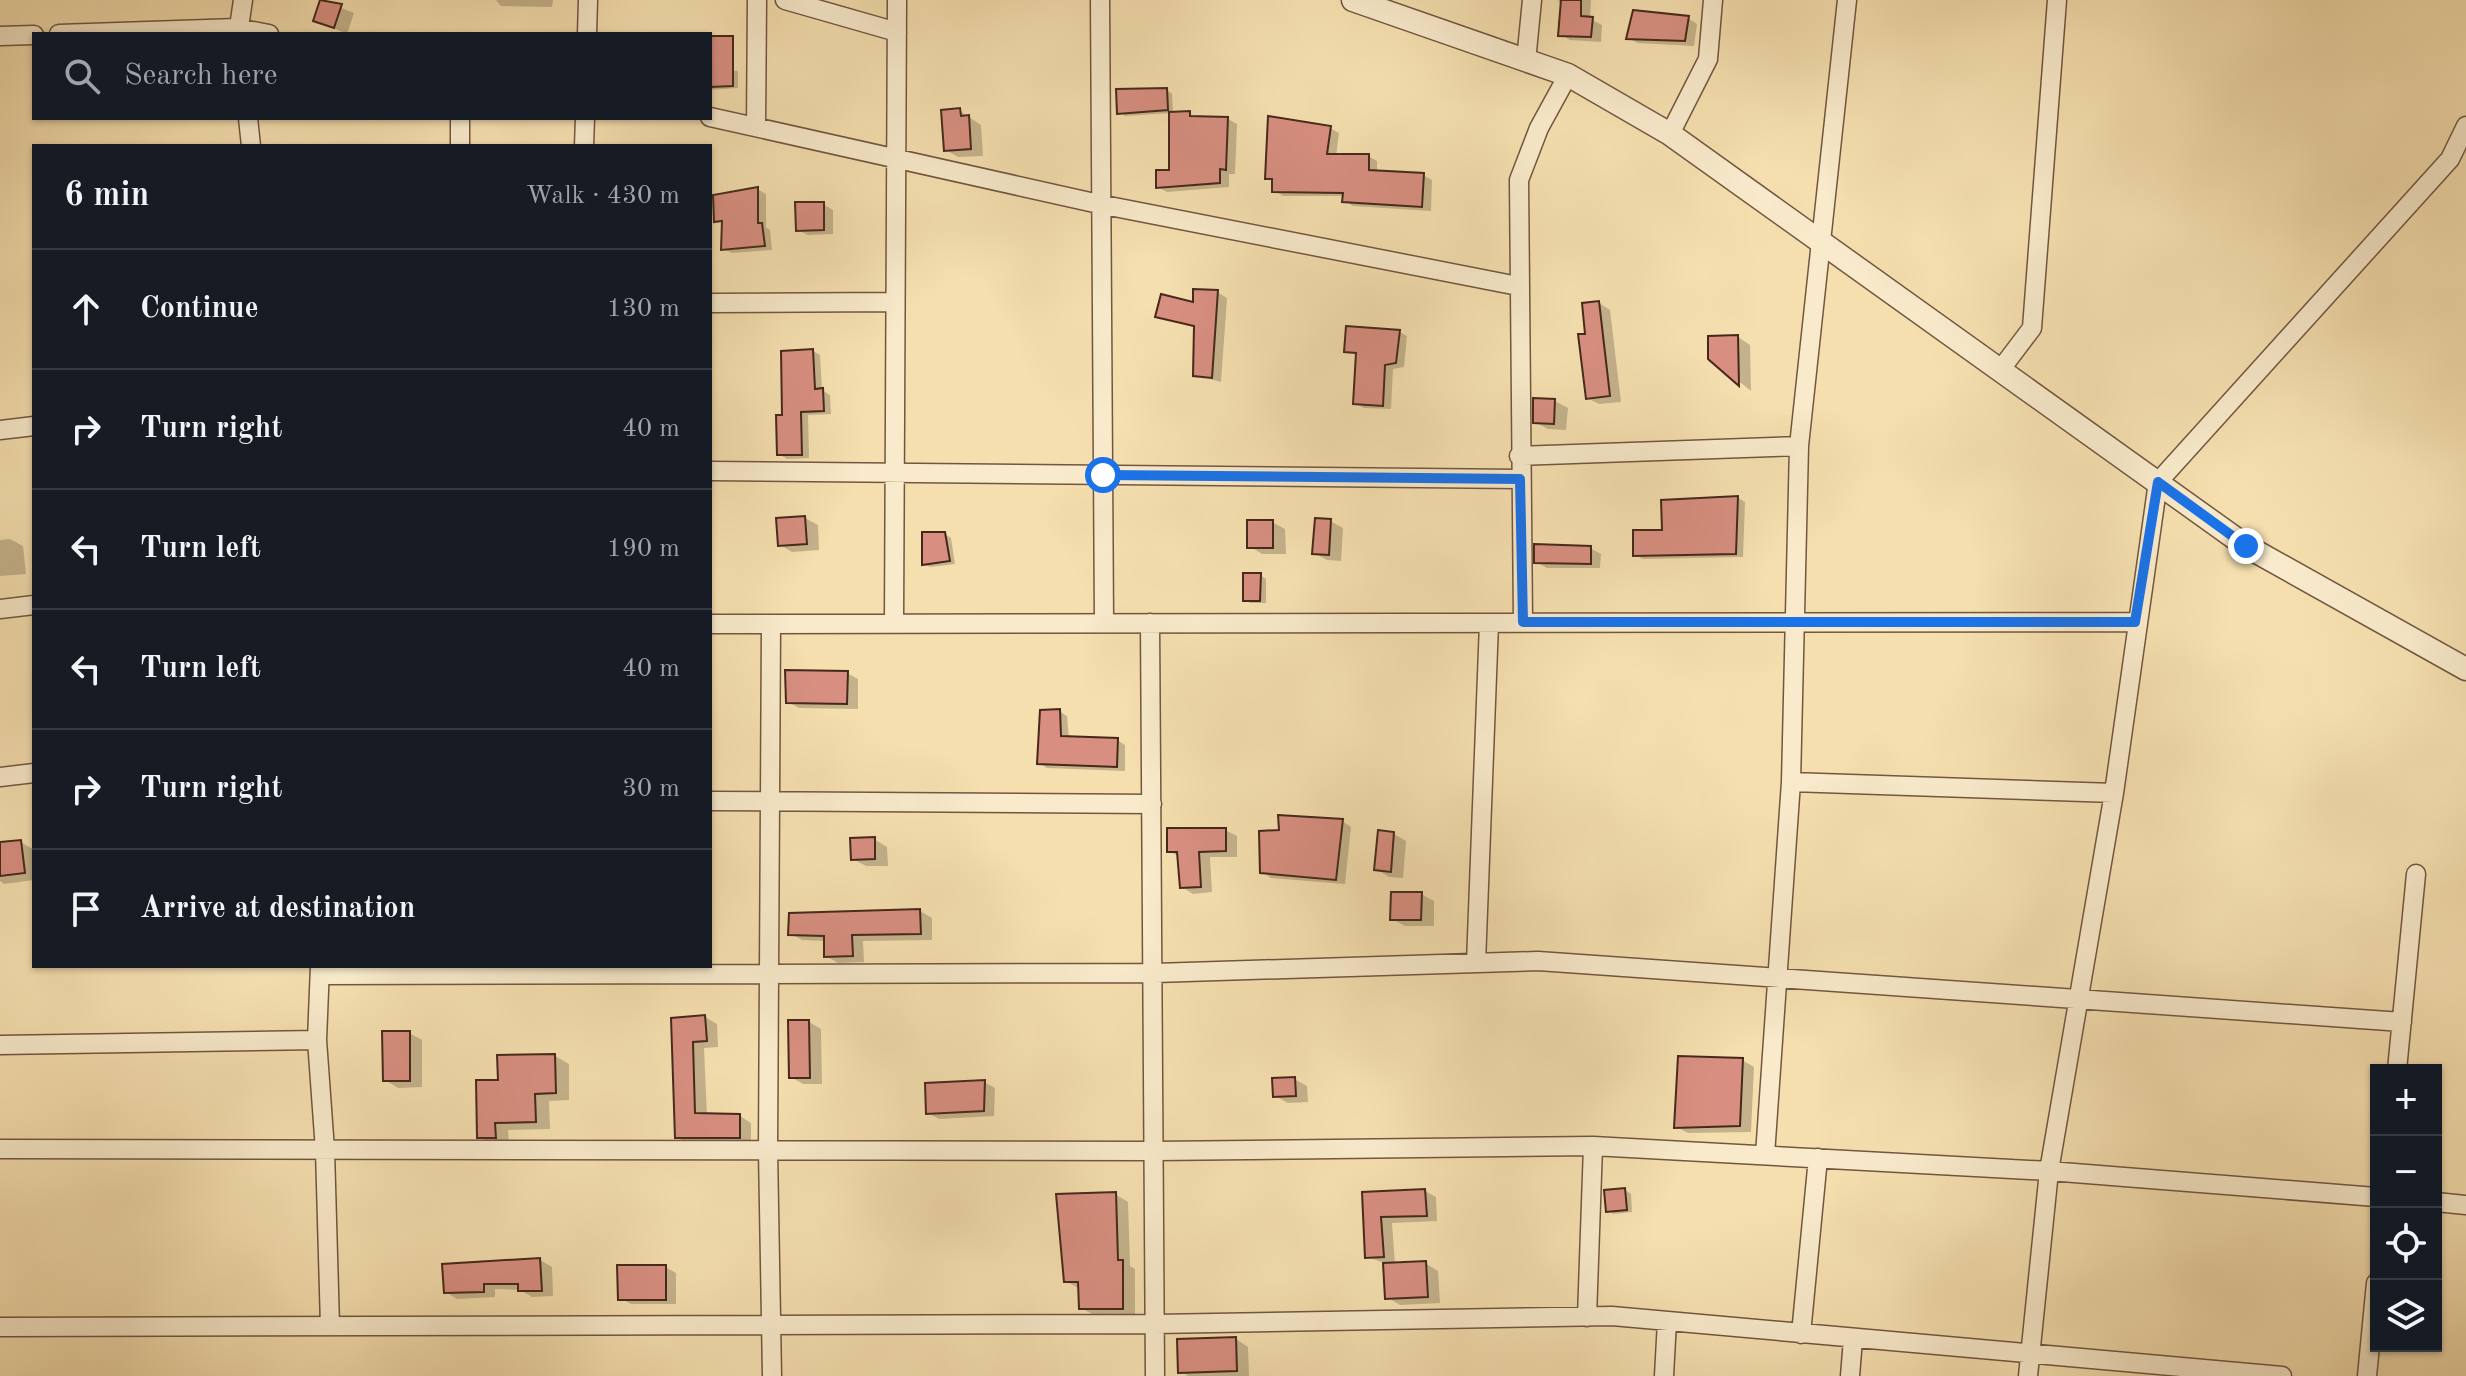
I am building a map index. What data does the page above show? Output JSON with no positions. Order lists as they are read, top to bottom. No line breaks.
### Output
{"page":{"search":"Search here","heading":["6 min","Walk · 430 m"],"list":[["Continue","130 m"],["Turn right","40 m"],["Turn left","190 m"],["Turn left","40 m"],["Turn right","30 m"],"Arrive at destination"],"map_buttons":["+","−"]}}
